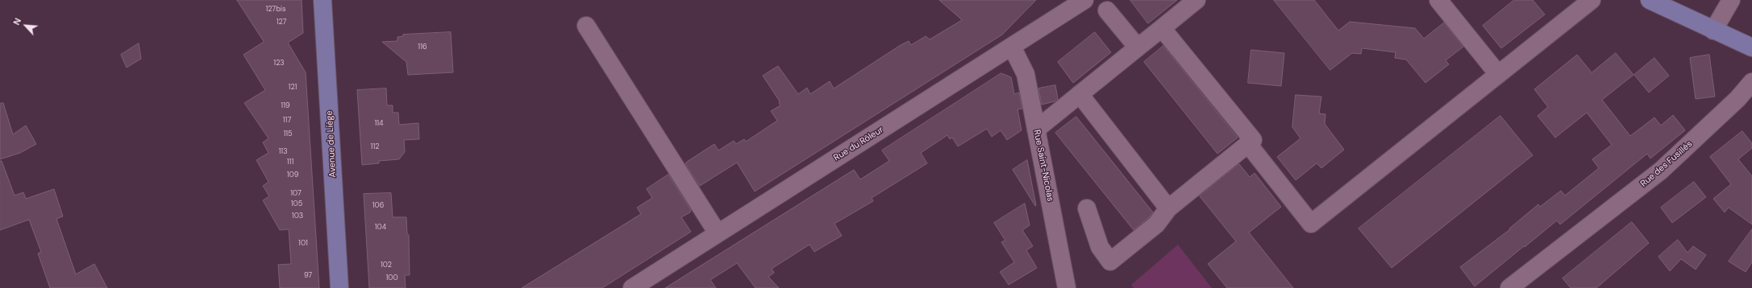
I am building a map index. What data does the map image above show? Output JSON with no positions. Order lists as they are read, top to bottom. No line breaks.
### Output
{"streets":{"main road":["Avenue de Liège"],"street":["Rue du Rôleur","Rue des Fusillés","Rue Saint-Nicolas"]},"crossings":[["Rue du Rôleur","Rue Saint-Nicolas"]],"house_numbers":["127bis","127","116","123","121","119","117","114","115","112","113","111","109","107","105","106","103","104","101","102","97","100"],"north":"top left"}
